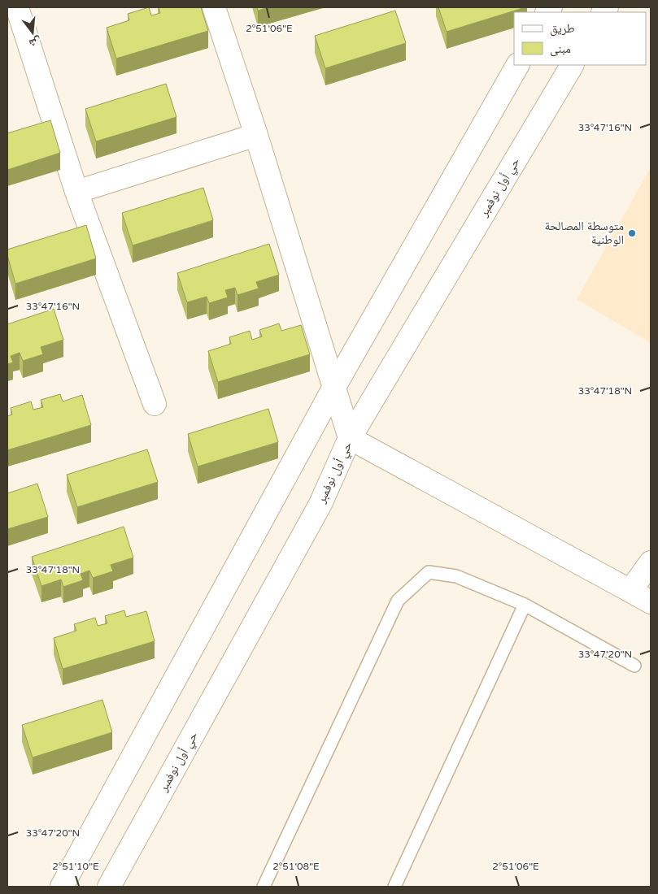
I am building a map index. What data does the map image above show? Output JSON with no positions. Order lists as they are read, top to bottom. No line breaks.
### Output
{"streets":{"street":["حي أول نوفمبر"]},"places":["متوسطة المصالحة الوطنية"],"legend":["طريق","مبنى"],"north":"bottom","coordinates":["2°51'06\"E","33°47'16\"N","33°47'18\"N","33°47'20\"N","2°51'10\"E","2°51'08\"E"]}
